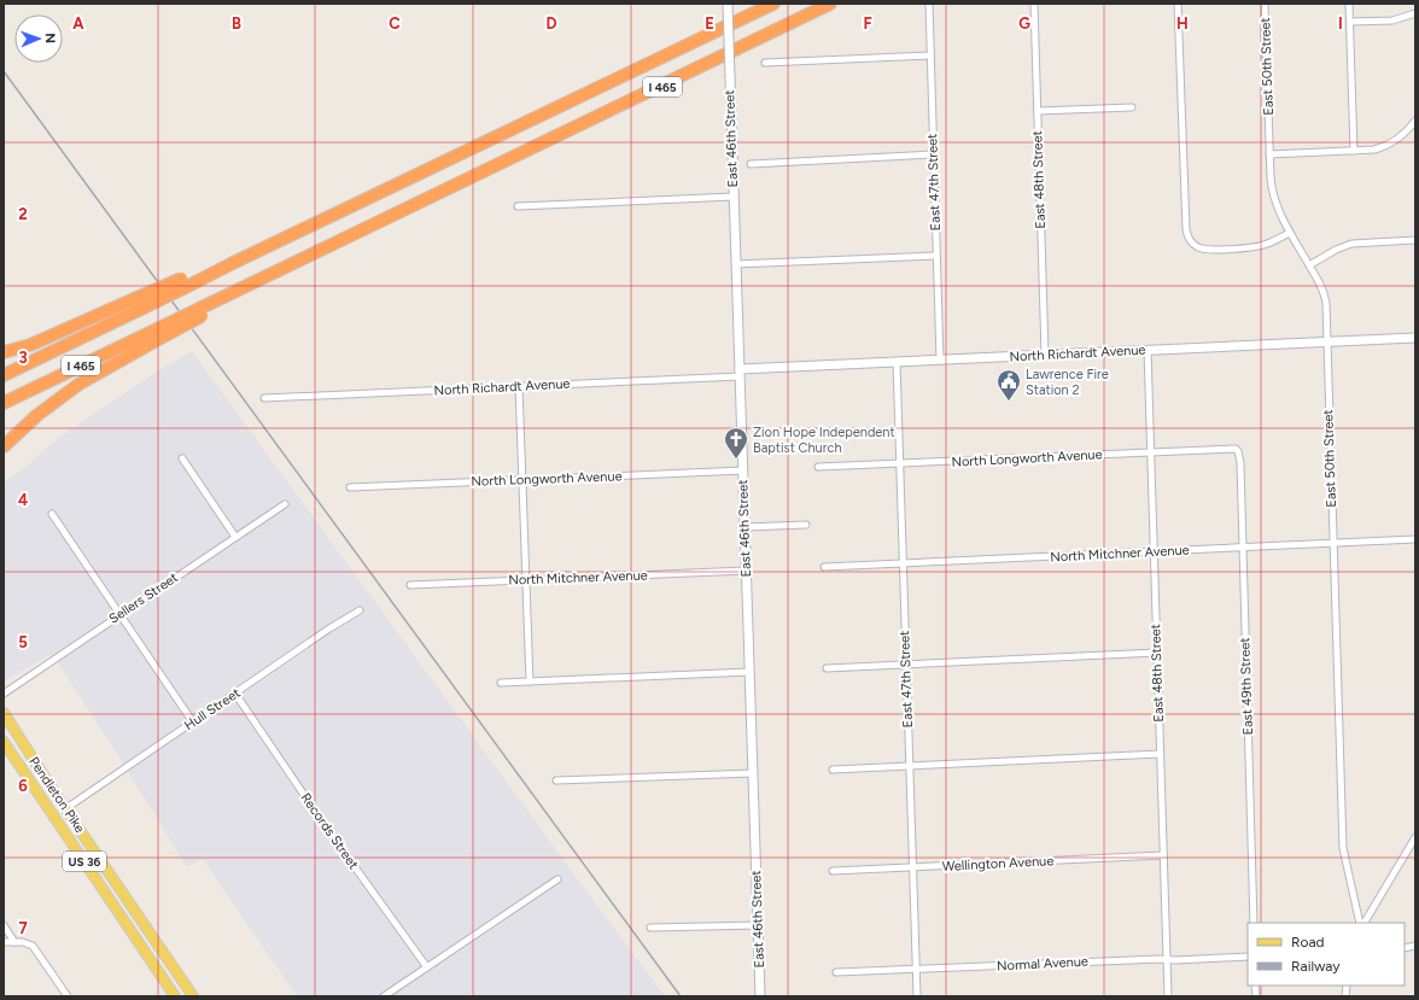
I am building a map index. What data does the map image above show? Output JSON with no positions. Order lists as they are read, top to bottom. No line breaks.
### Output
{"streets":{"highway":["I 465"],"main road":["Pendleton Pike","US 36"],"street":["East 50th Street","East 46th Street","East 48th Street","East 47th Street","North Richardt Avenue","North Longworth Avenue","North Mitchner Avenue","Sellers Street","East 49th Street","Hull Street","Records Street","Wellington Avenue","Normal Avenue"]},"crossings":[["East 50th Street","North Richardt Avenue"],["East 50th Street","North Mitchner Avenue"],["East 46th Street","North Richardt Avenue"],["East 46th Street","North Longworth Avenue"],["East 46th Street","North Mitchner Avenue"],["East 48th Street","North Richardt Avenue"],["East 48th Street","North Longworth Avenue"],["East 48th Street","North Mitchner Avenue"],["East 48th Street","Wellington Avenue"],["East 48th Street","Normal Avenue"],["East 47th Street","North Richardt Avenue"],["East 47th Street","North Longworth Avenue"],["East 47th Street","North Mitchner Avenue"],["East 47th Street","Wellington Avenue"],["East 47th Street","Normal Avenue"],["North Longworth Avenue","East 49th Street"],["North Mitchner Avenue","East 49th Street"],["Hull Street","Pendleton Pike"],["Hull Street","Records Street"]],"places":{"public building":["Lawrence Fire Station 2"],"church":["Zion Hope Independent Baptist Church"]},"legend":["Road","Railway"],"north":"right","grid":{"columns":["A","B","C","D","E","F","G","H","I"],"rows":["2","3","4","5","6","7"]}}
